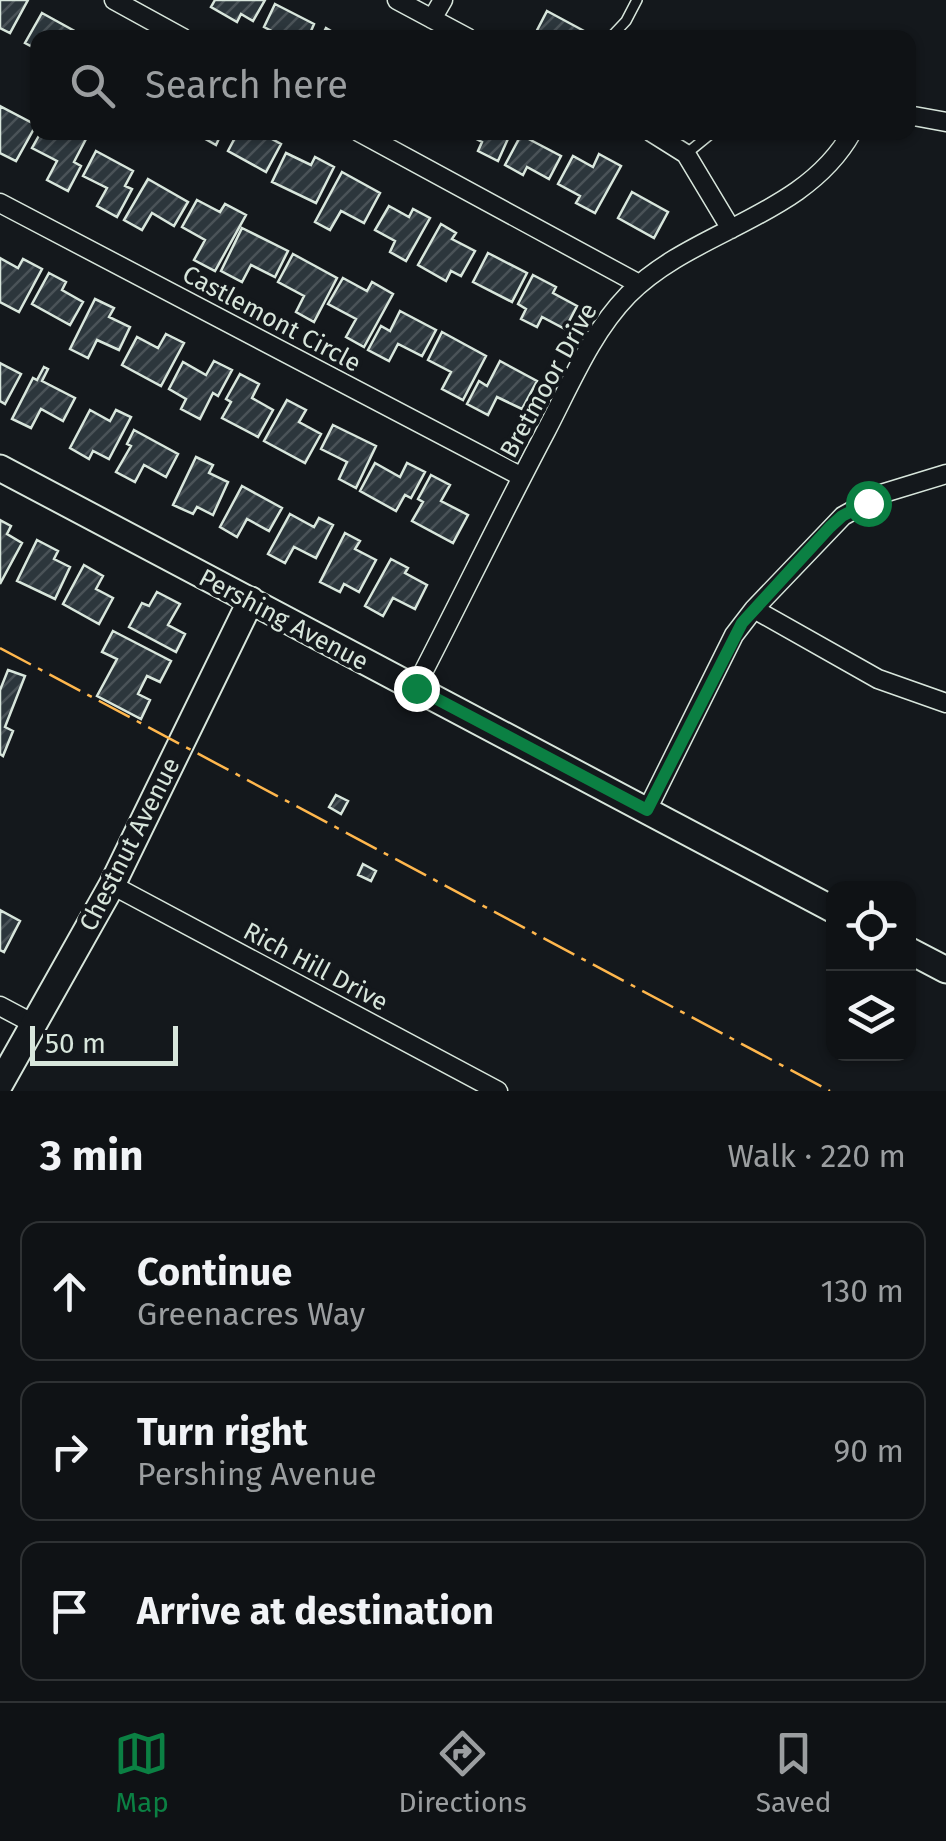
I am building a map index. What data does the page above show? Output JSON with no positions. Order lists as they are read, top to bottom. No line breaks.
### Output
{"streets":{"street":["Castlemont Circle","Bretmoor Drive","Pershing Avenue","Chestnut Avenue","Rich Hill Drive"]},"crossings":[["Castlemont Circle","Bretmoor Drive"],["Bretmoor Drive","Pershing Avenue"],["Pershing Avenue","Chestnut Avenue"],["Chestnut Avenue","Rich Hill Drive"]],"scale_bar":"50 m","page":{"search":"Search here","scale":"50 m","heading":["3 min","Walk · 220 m"],"list":[["Continue","Greenacres Way","130 m"],["Turn right","Pershing Avenue","90 m"],"Arrive at destination"],"nav":["Map","Directions","Saved"]}}
